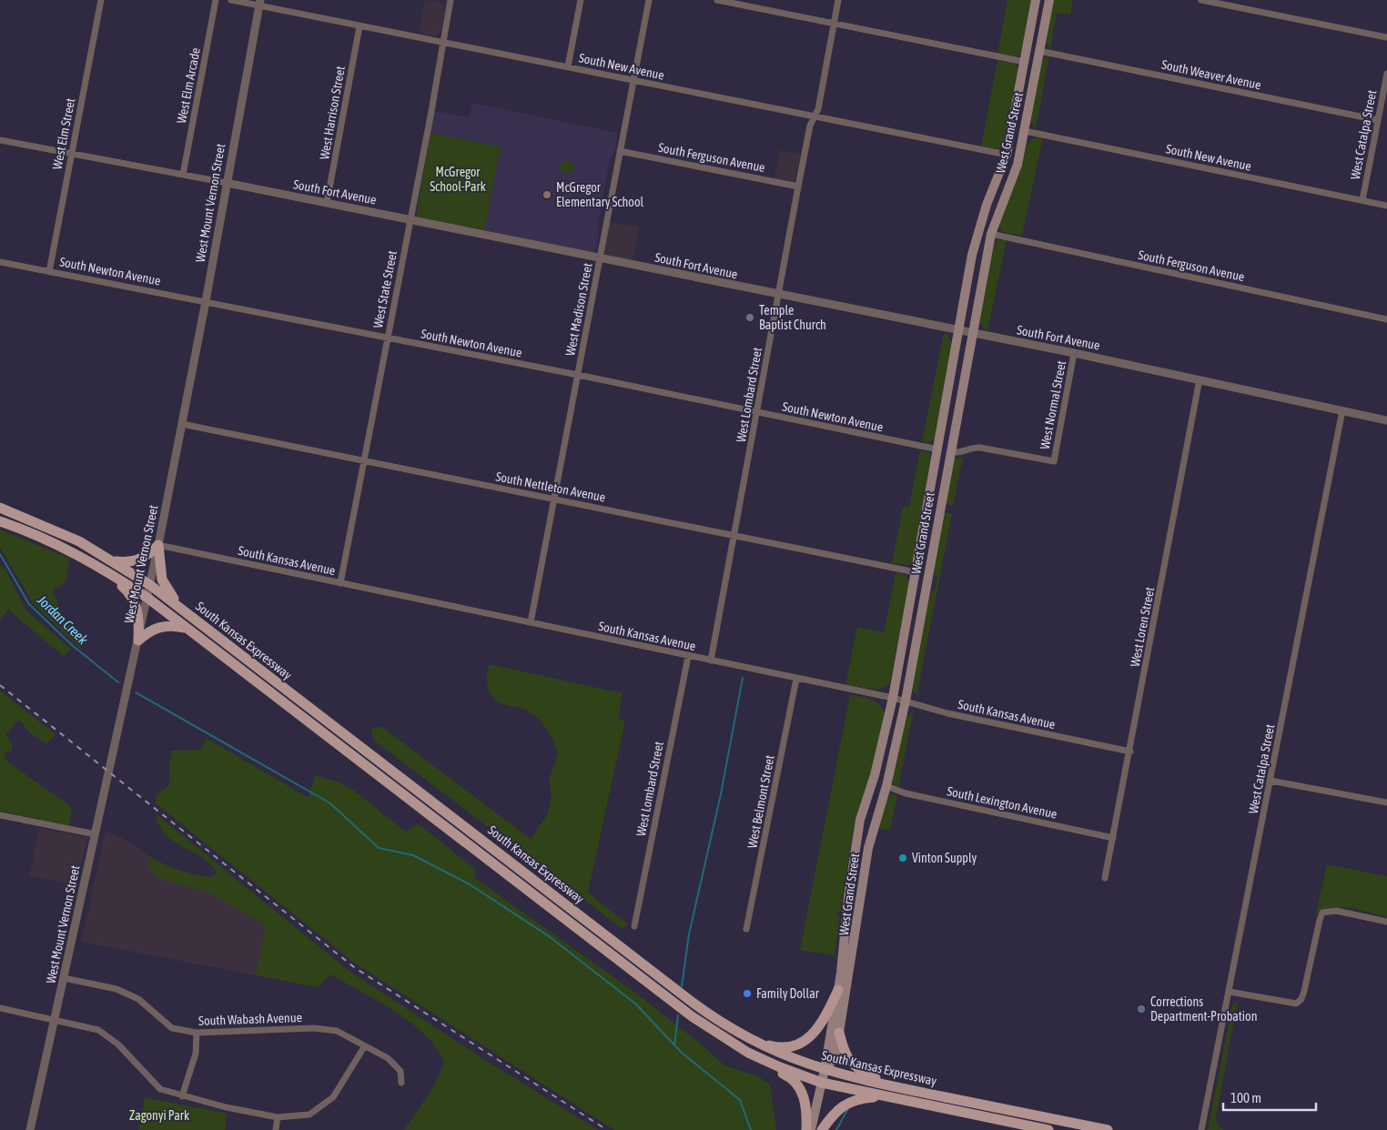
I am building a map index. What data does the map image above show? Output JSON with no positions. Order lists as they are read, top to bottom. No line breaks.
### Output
{"streets":{"main road":["West Grand Street","South Kansas Expressway"],"street":["South New Avenue","South Weaver Avenue","West Elm Arcade","West Harrison Street","West Elm Street","West Catalpa Street","South Ferguson Avenue","South Fort Avenue","West Mount Vernon Street","South Newton Avenue","West State Street","West Madison Street","West Lombard Street","West Normal Street","South Nettleton Avenue","South Kansas Avenue","West Loren Street","West Belmont Street","South Lexington Avenue","South Wabash Avenue"]},"crossings":[["South New Avenue","West Harrison Street"],["South New Avenue","West Grand Street"],["South New Avenue","West Catalpa Street"],["South New Avenue","West Mount Vernon Street"],["South New Avenue","West State Street"],["South New Avenue","West Madison Street"],["South New Avenue","West Lombard Street"],["South Weaver Avenue","West Grand Street"],["South Weaver Avenue","West Catalpa Street"],["West Elm Arcade","South Fort Avenue"],["West Harrison Street","South Fort Avenue"],["West Grand Street","South Ferguson Avenue"],["West Grand Street","South Fort Avenue"],["West Grand Street","South Newton Avenue"],["West Grand Street","West Normal Street"],["West Grand Street","South Nettleton Avenue"],["West Grand Street","South Kansas Avenue"],["West Grand Street","South Kansas Expressway"],["West Grand Street","South Lexington Avenue"],["West Elm Street","South Fort Avenue"],["West Elm Street","South Newton Avenue"],["West Catalpa Street","South Fort Avenue"],["South Ferguson Avenue","West Madison Street"],["South Ferguson Avenue","West Lombard Street"],["South Fort Avenue","West Mount Vernon Street"],["South Fort Avenue","West State Street"],["South Fort Avenue","West Madison Street"],["South Fort Avenue","West Lombard Street"],["South Fort Avenue","West Normal Street"],["South Fort Avenue","West Loren Street"],["West Mount Vernon Street","South Newton Avenue"],["West Mount Vernon Street","South Nettleton Avenue"],["West Mount Vernon Street","South Kansas Avenue"],["West Mount Vernon Street","South Kansas Expressway"],["West Mount Vernon Street","South Wabash Avenue"],["South Newton Avenue","West State Street"],["South Newton Avenue","West Madison Street"],["South Newton Avenue","West Lombard Street"],["West State Street","South Nettleton Avenue"],["West State Street","South Kansas Avenue"],["West Madison Street","South Nettleton Avenue"],["West Madison Street","South Kansas Avenue"],["West Lombard Street","South Nettleton Avenue"],["West Lombard Street","South Kansas Avenue"],["South Kansas Avenue","West Loren Street"],["South Kansas Avenue","West Belmont Street"],["West Loren Street","South Lexington Avenue"]],"water":["Jordan Creek"],"parks":["McGregor School-Park","Zagonyi Park"],"places":["McGregor Elementary School","Temple Baptist Church","Vinton Supply","Family Dollar","Corrections Department-Probation"],"scale_bar":"100 m"}
